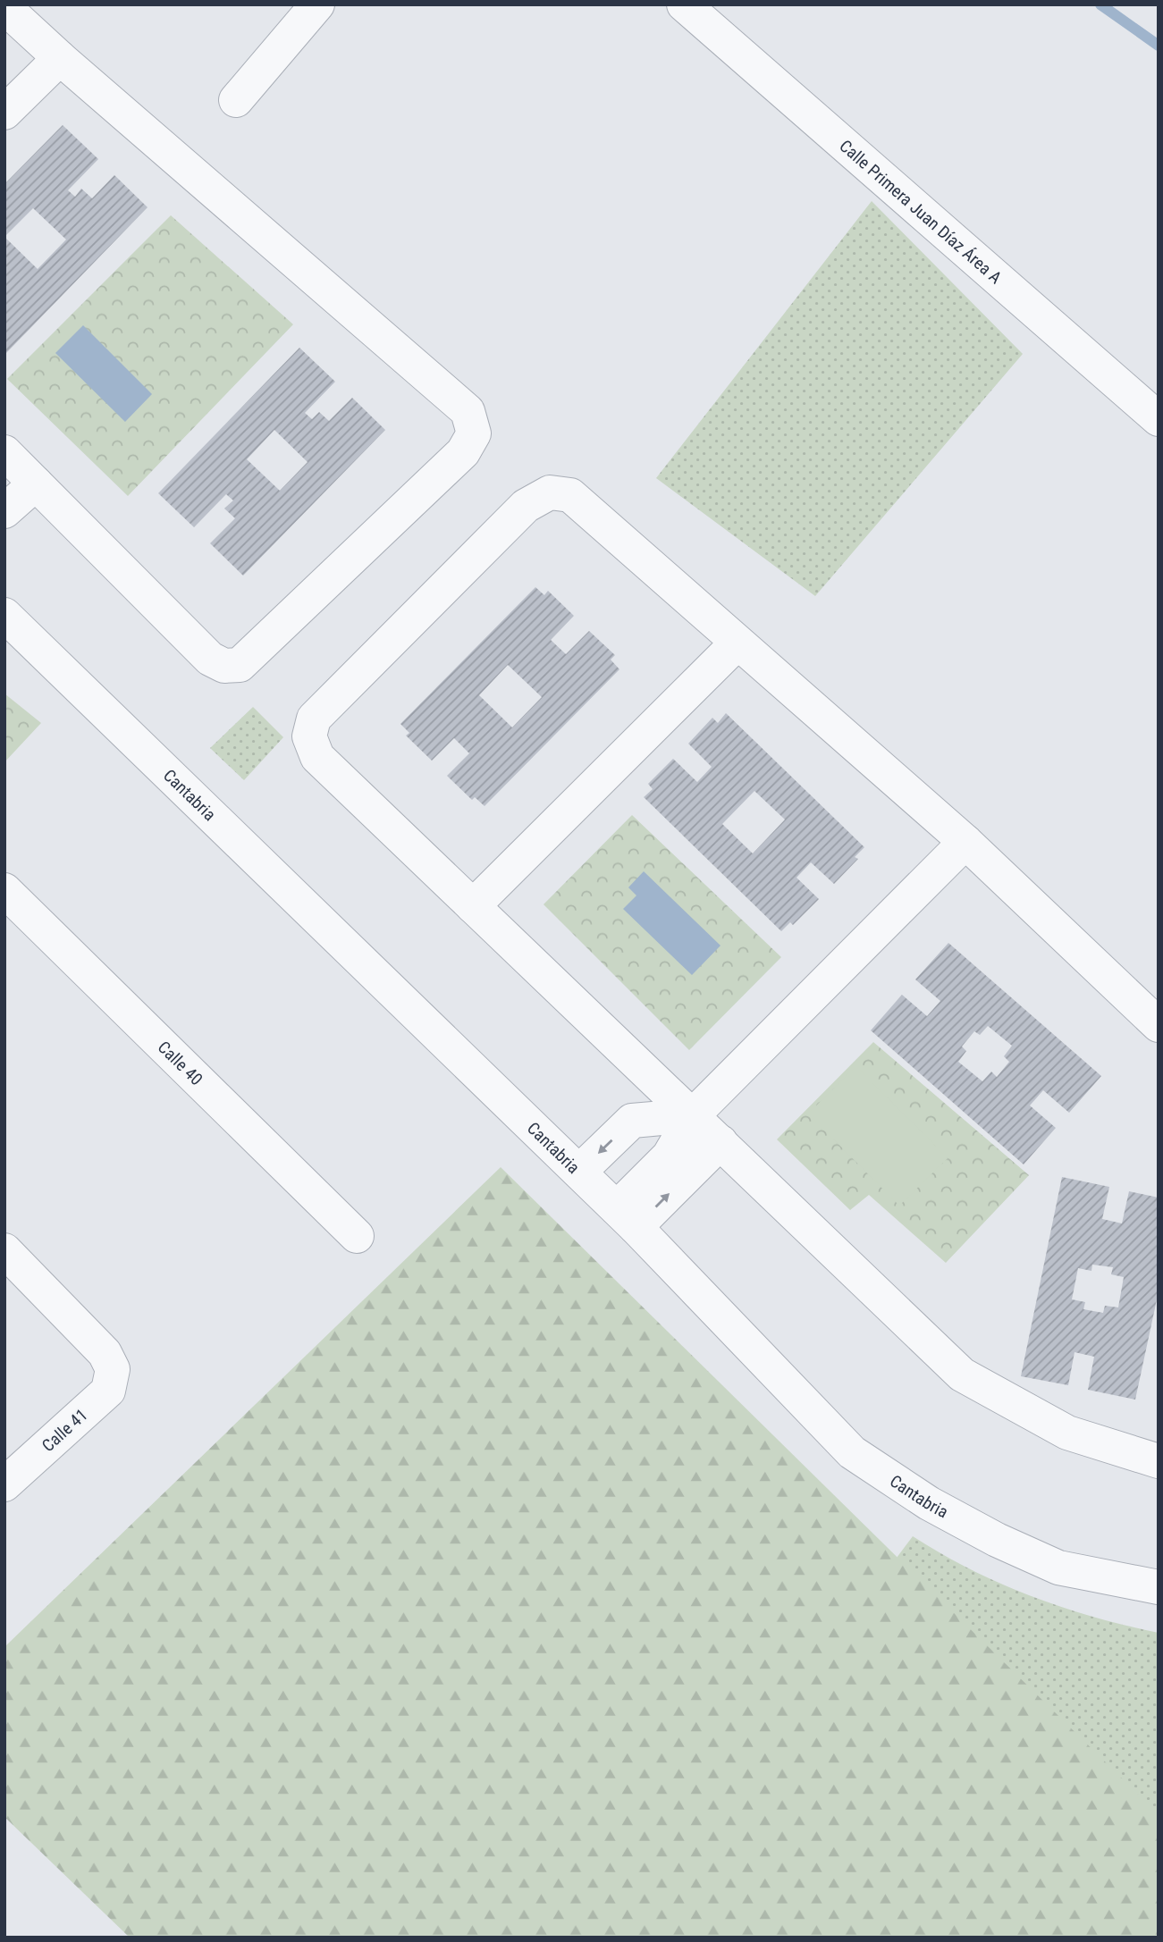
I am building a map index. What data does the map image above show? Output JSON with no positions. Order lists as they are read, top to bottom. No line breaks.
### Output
{"streets":{"street":["Calle Primera Juan Díaz Área A","Cantabria","Calle 40","Calle 41"]}}
